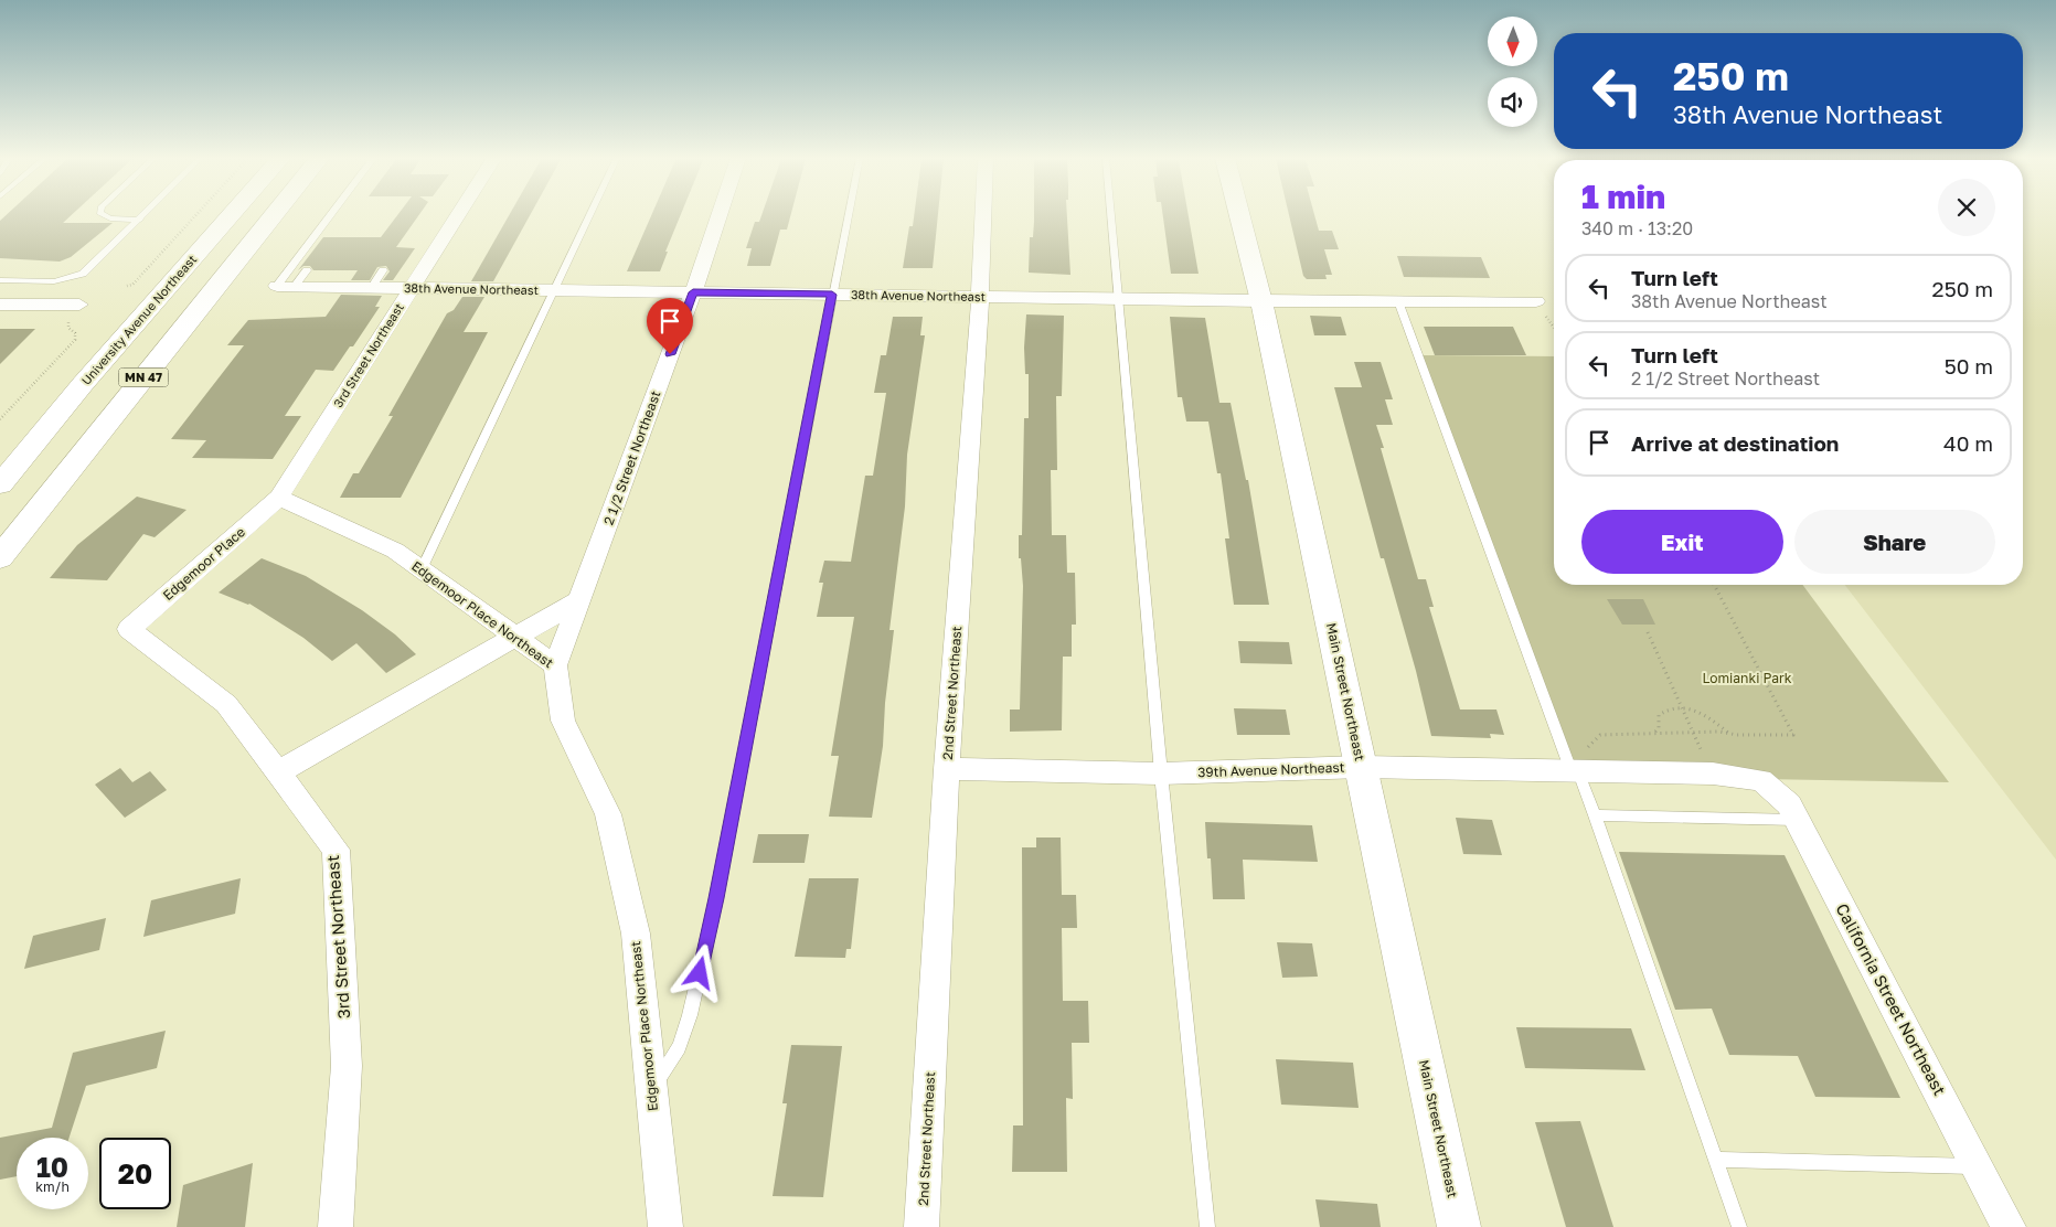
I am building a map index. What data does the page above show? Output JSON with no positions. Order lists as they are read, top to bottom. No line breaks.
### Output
{"streets":{"main road":["University Avenue Northeast","MN 47","Main Street Northeast"],"street":["38th Avenue Northeast","3rd Street Northeast","2 1/2 Street Northeast","Edgemoor Place","Edgemoor Place Northeast","2nd Street Northeast","39th Avenue Northeast","California Street Northeast"]},"crossings":[["38th Avenue Northeast","3rd Street Northeast"],["38th Avenue Northeast","2 1/2 Street Northeast"],["38th Avenue Northeast","Main Street Northeast"],["38th Avenue Northeast","2nd Street Northeast"],["3rd Street Northeast","Edgemoor Place"],["3rd Street Northeast","Edgemoor Place Northeast"],["2 1/2 Street Northeast","Edgemoor Place Northeast"],["Edgemoor Place","Edgemoor Place Northeast"],["Main Street Northeast","39th Avenue Northeast"],["2nd Street Northeast","39th Avenue Northeast"],["39th Avenue Northeast","California Street Northeast"]],"parks":["Lomianki Park"],"north":"bottom","page":{"turn":["250 m","38th Avenue Northeast"],"heading":["1 min","340 m · 13:20"],"list":[{"name":"Turn left","note":"38th Avenue Northeast","value":"250 m"},{"name":"Turn left","note":"2 1/2 Street Northeast","value":"50 m"},{"name":"Arrive at destination","value":"40 m"}],"buttons":["Exit","Share"],"speed":"10 km/h","limit":"20"}}
